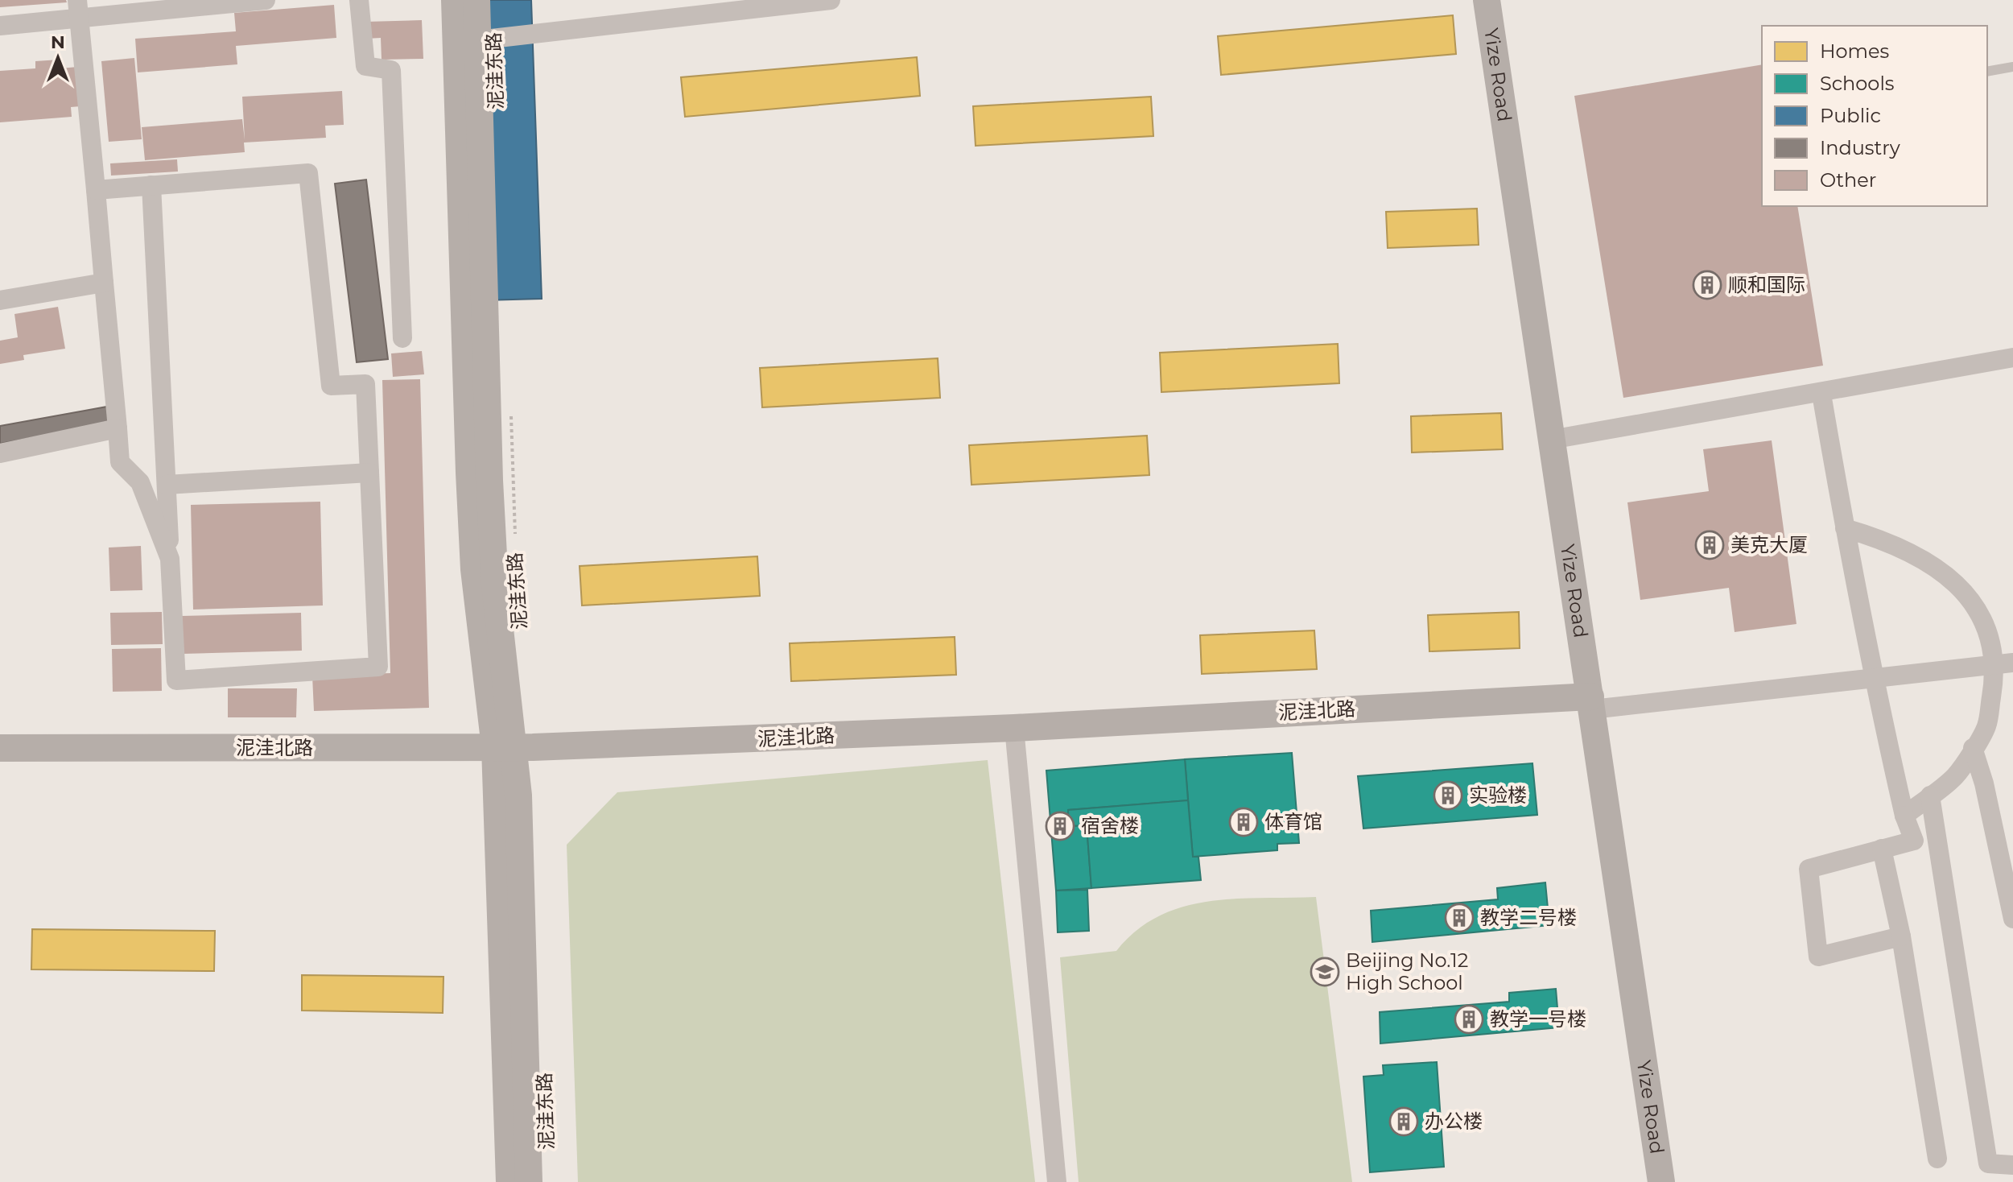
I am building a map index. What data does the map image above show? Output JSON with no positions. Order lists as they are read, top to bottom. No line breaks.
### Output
{"streets":{"street":["泥洼东路","Yize Road","泥洼北路"]},"crossings":[["泥洼东路","泥洼北路"],["Yize Road","泥洼北路"]],"places":{"building":["顺和国际","美克大厦","实验楼","体育馆","宿舍楼","教学二号楼","教学一号楼","办公楼"],"school or university":["Beijing No.12 High School"]},"legend":["Homes","Schools","Public","Industry","Other"],"north":"top"}
